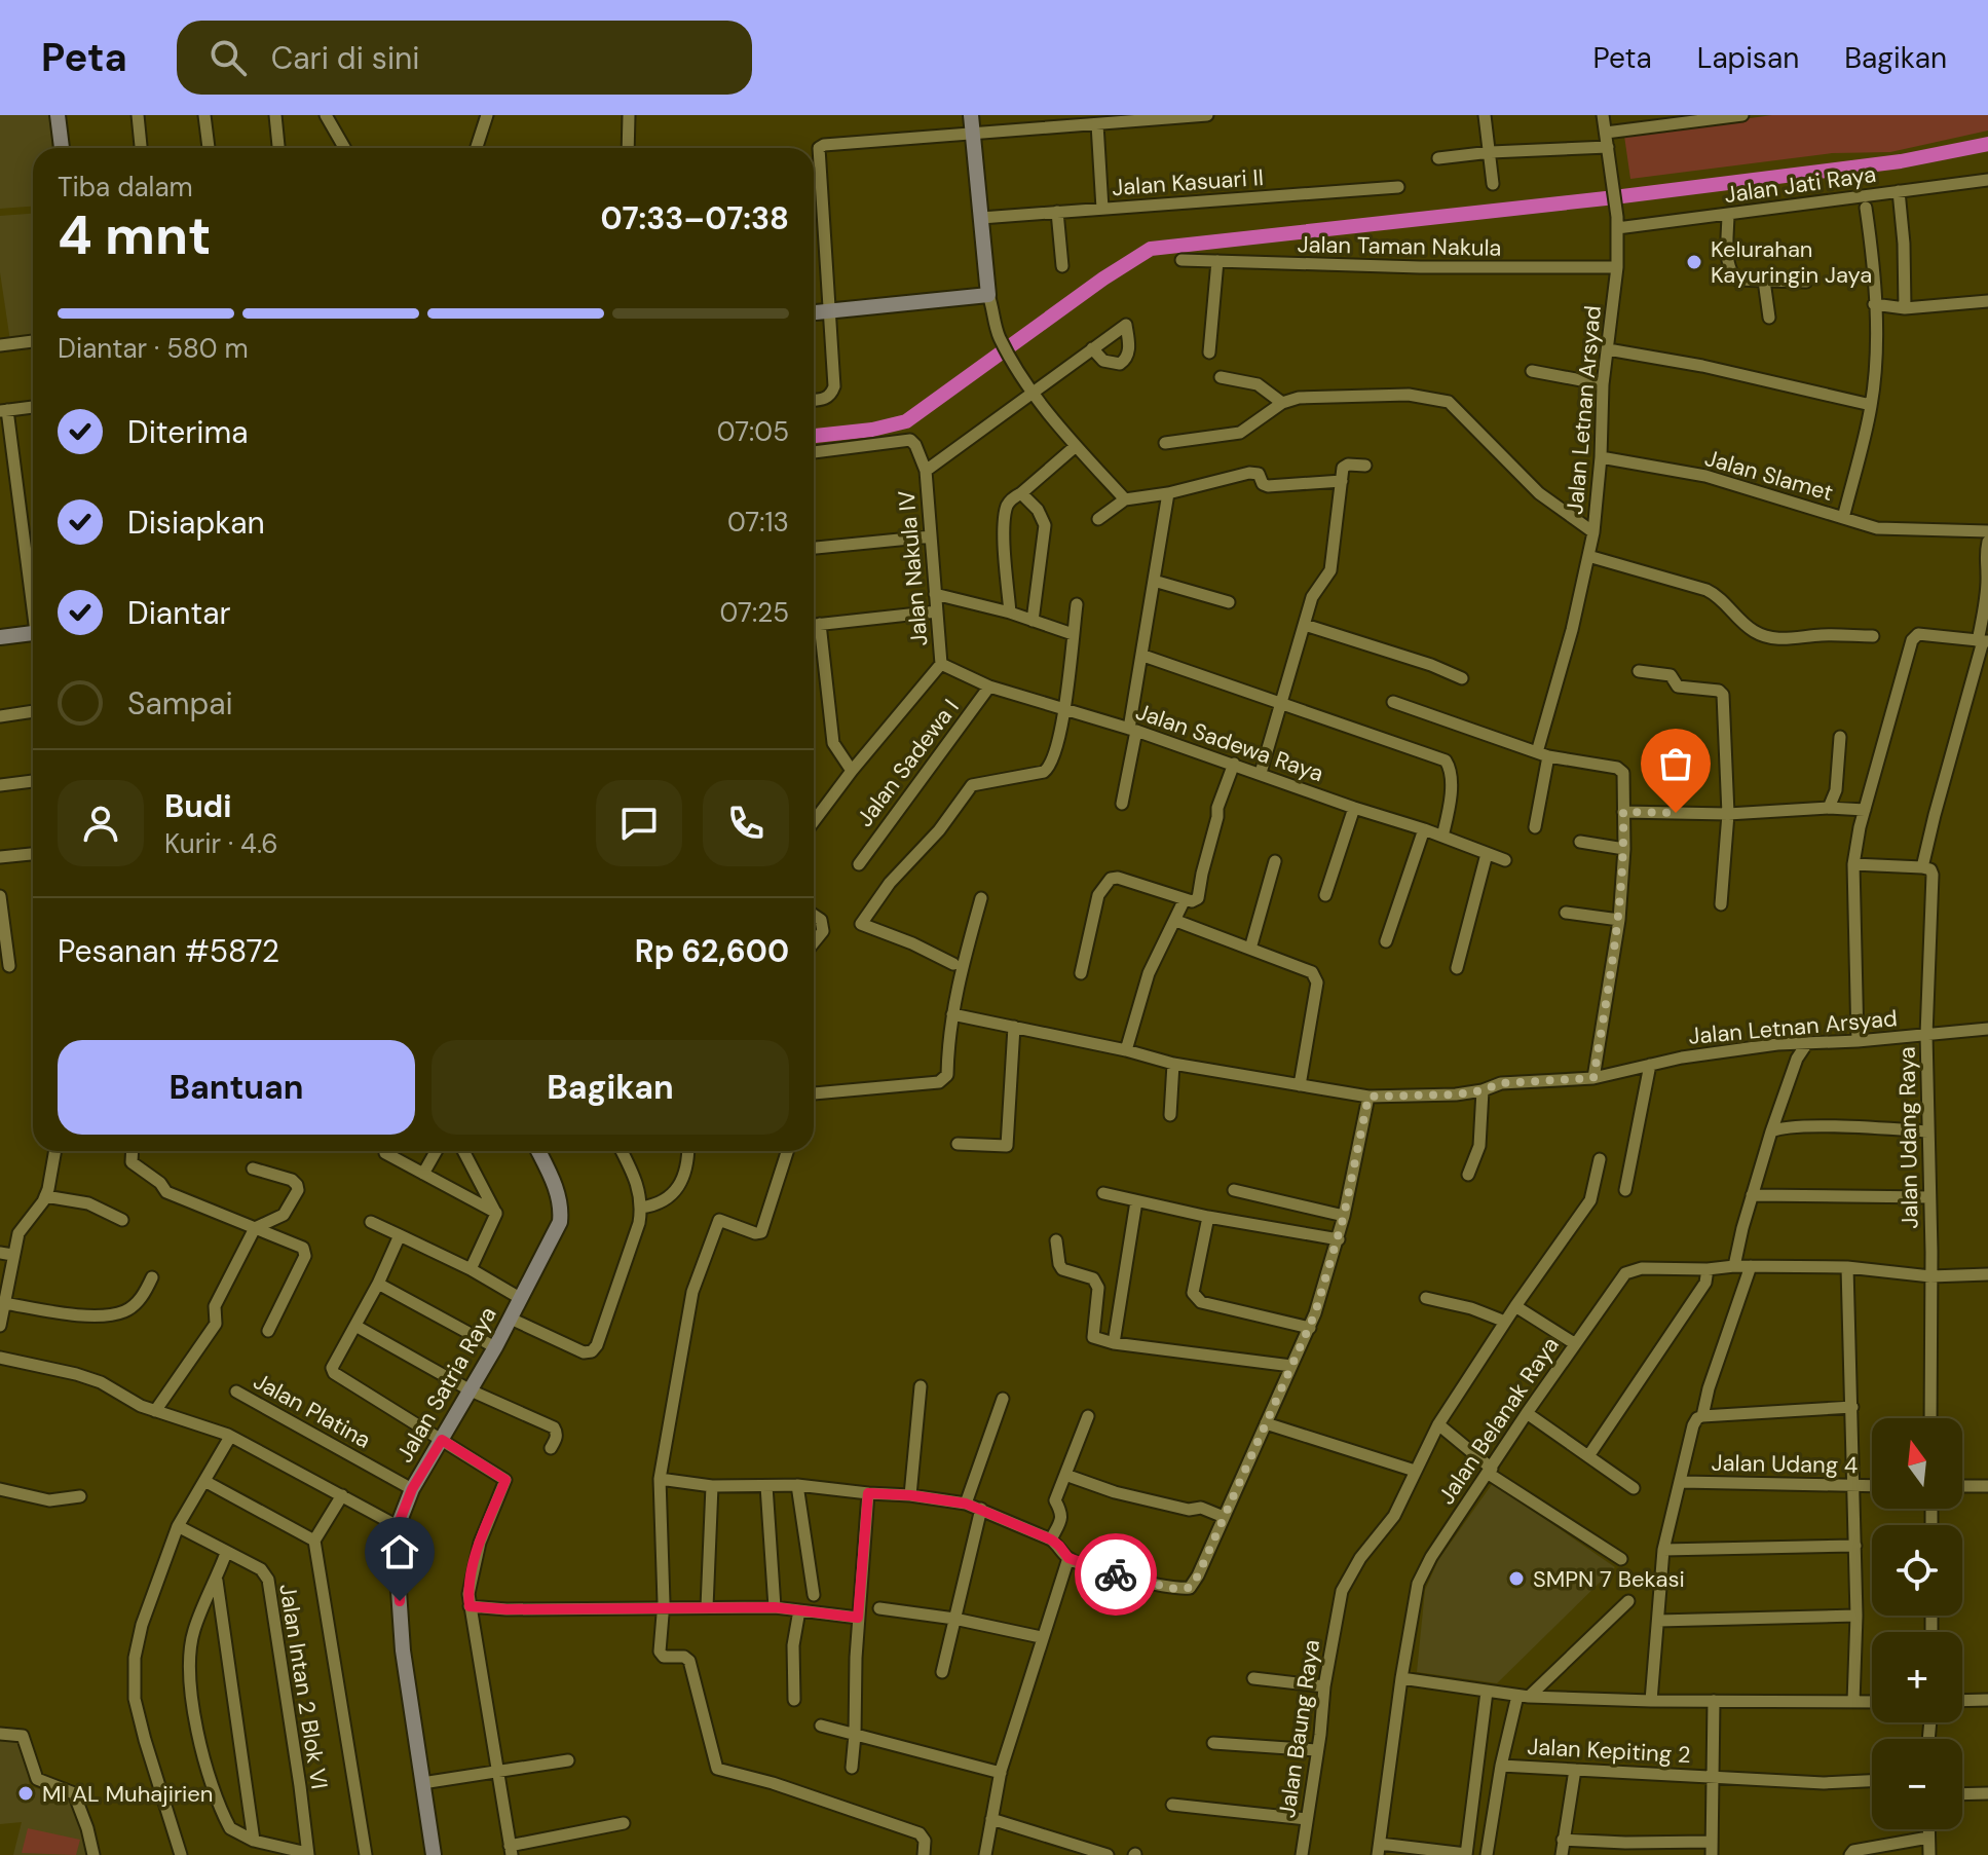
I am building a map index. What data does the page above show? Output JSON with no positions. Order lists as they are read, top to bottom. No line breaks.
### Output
{"streets":{"street":["Jalan Kasuari II","Jalan Jati Raya","Jalan Taman Nakula","Jalan Letnan Arsyad","Jalan Slamet","Jalan Nakula IV","Jalan Sadewa Raya","Jalan Sadewa I","Jalan Udang Raya","Jalan Satria Raya","Jalan Platina","Jalan Belanak Raya","Jalan Udang 4","Jalan Intan 2 Blok VI","Jalan Baung Raya","Jalan Kepiting 2"]},"crossings":[["Jalan Jati Raya","Jalan Letnan Arsyad"],["Jalan Taman Nakula","Jalan Letnan Arsyad"],["Jalan Letnan Arsyad","Jalan Slamet"],["Jalan Letnan Arsyad","Jalan Udang Raya"],["Jalan Nakula IV","Jalan Sadewa Raya"],["Jalan Sadewa Raya","Jalan Sadewa I"],["Jalan Satria Raya","Jalan Platina"]],"places":["Kelurahan Kayuringin Jaya","SMPN 7 Bekasi","MI AL Muhajirien"],"north":"top","page":{"header":"Peta","search":"Cari di sini","nav":["Peta","Lapisan","Bagikan"],"heading":["4 mnt","Tiba dalam","07:33–07:38"],"panel":["Budi","Kurir · 4.6","Pesanan #5872","Rp 62,600"],"bar":"Diantar · 580 m","list":[["Diterima","07:05"],["Disiapkan","07:13"],["Diantar","07:25"],"Sampai"],"buttons":["Bantuan","Bagikan"],"map_buttons":["+","−"]}}
